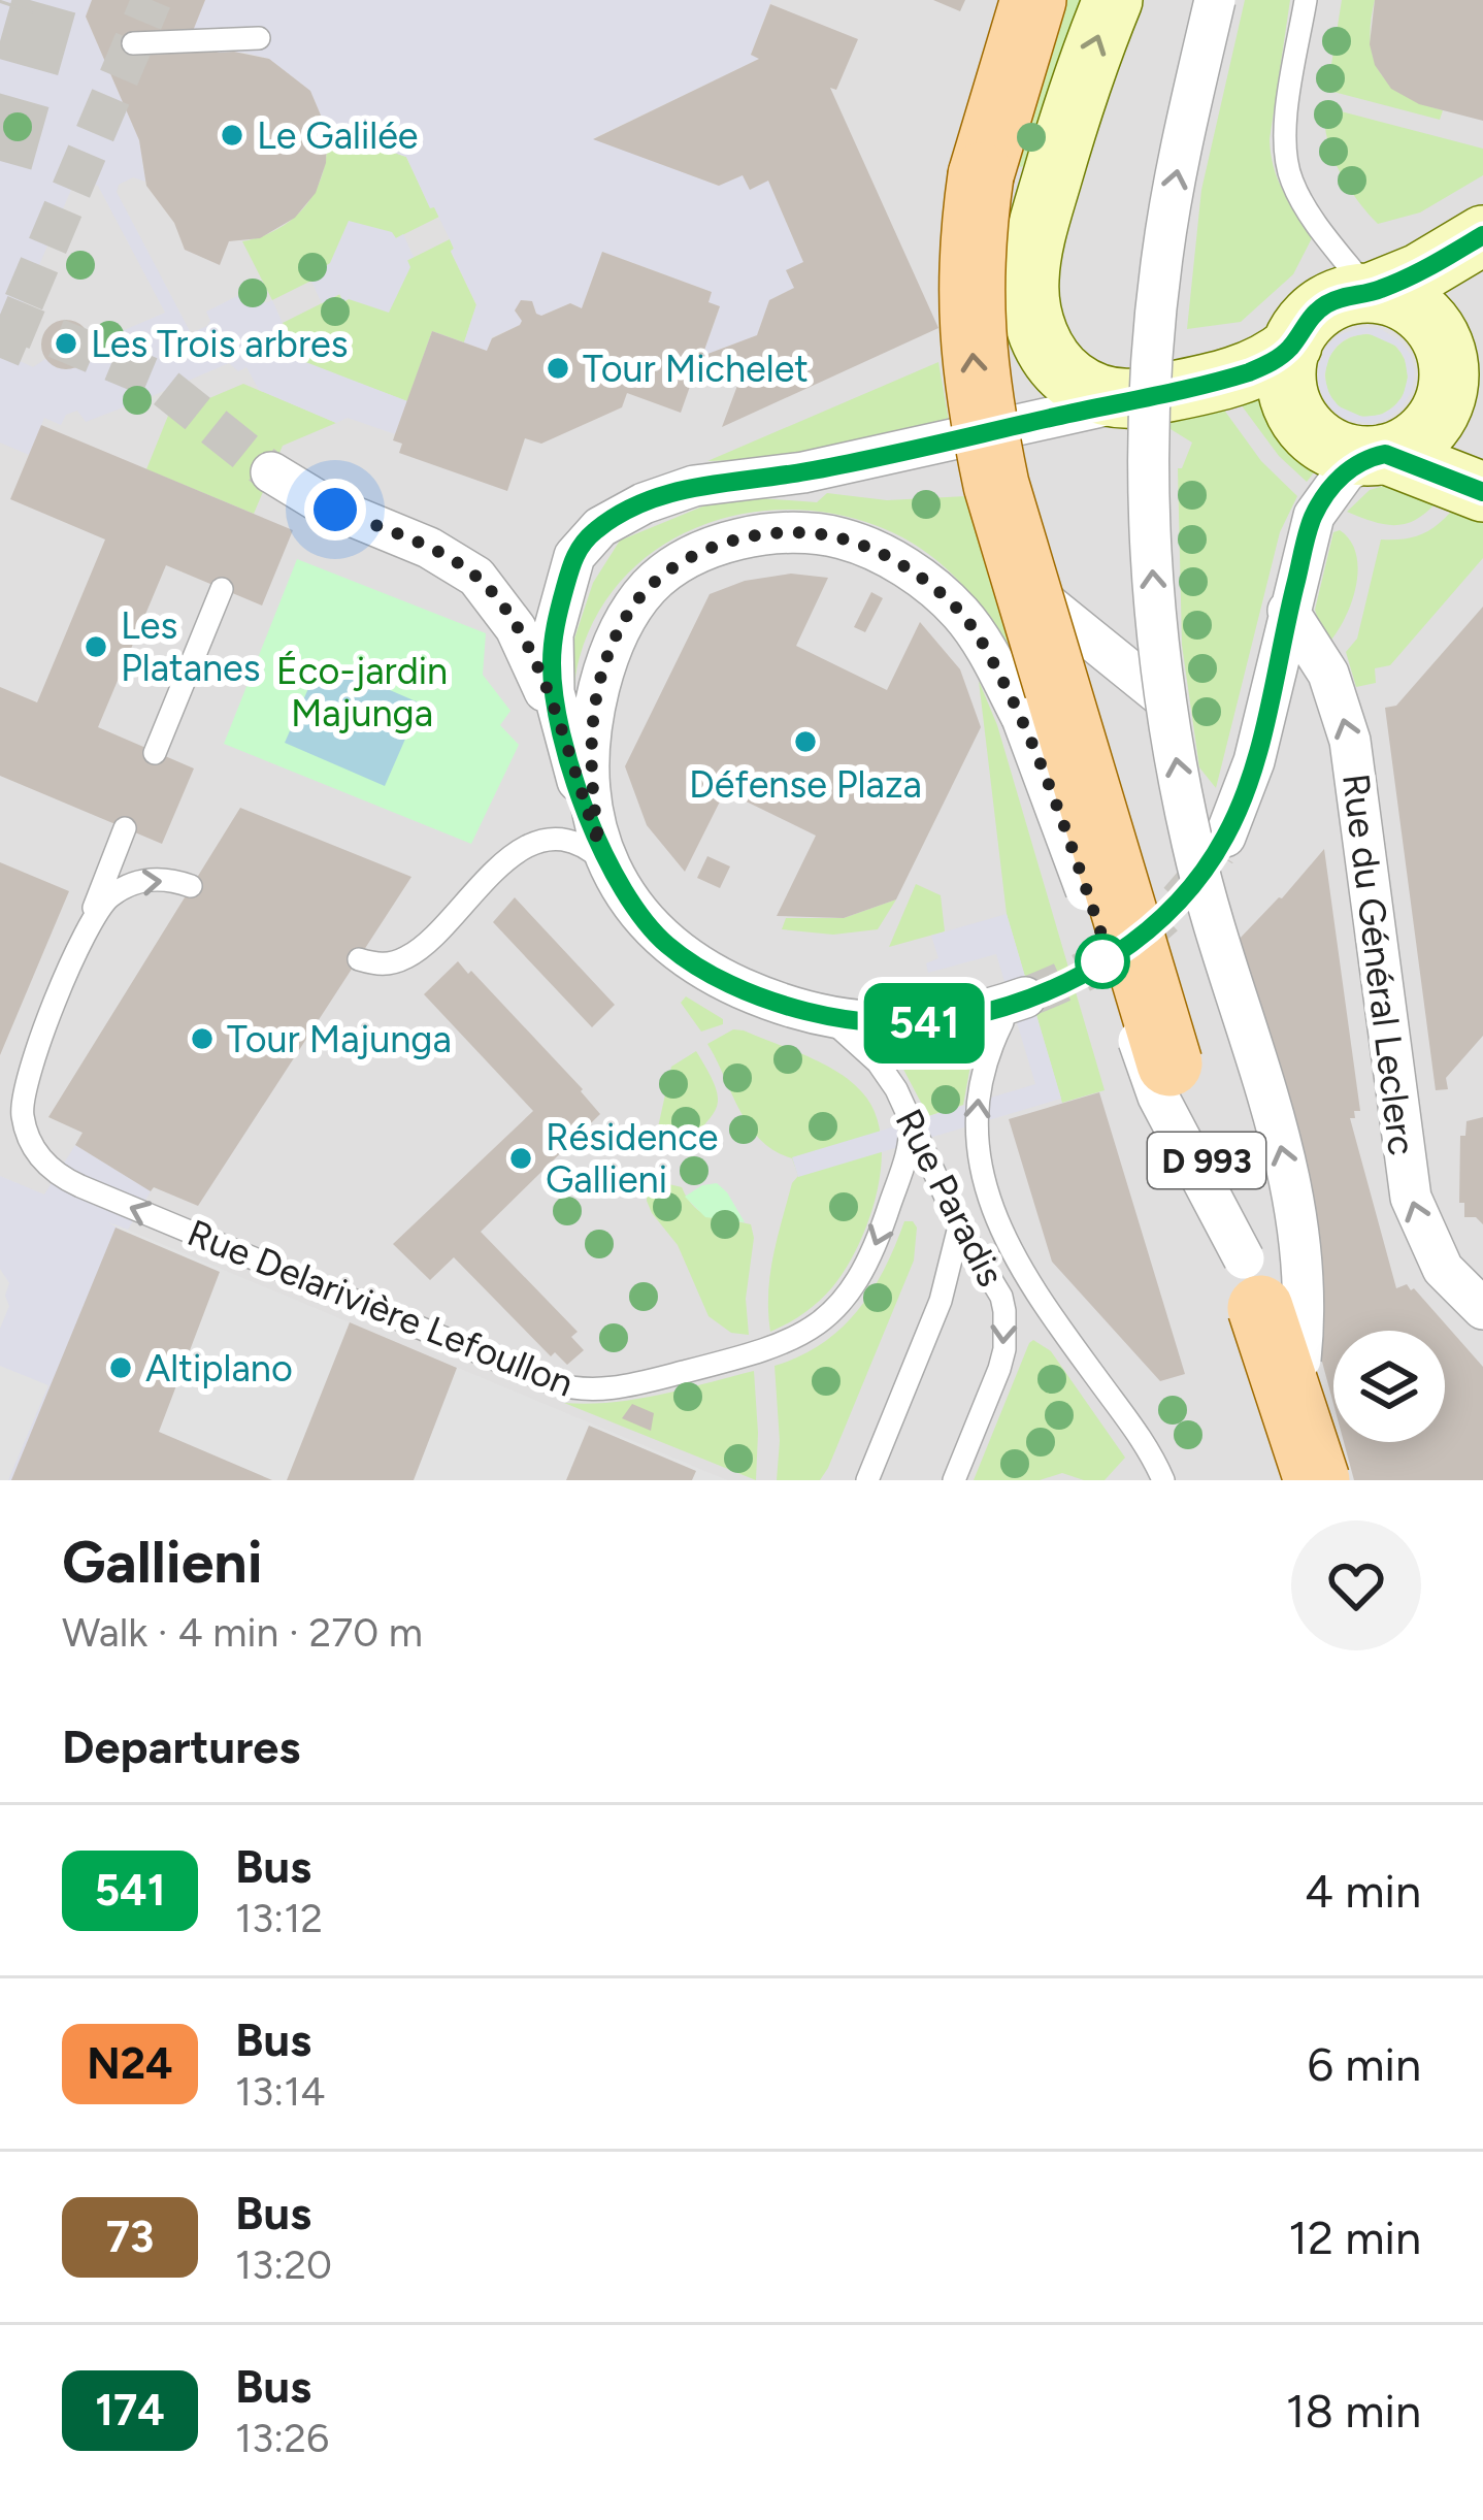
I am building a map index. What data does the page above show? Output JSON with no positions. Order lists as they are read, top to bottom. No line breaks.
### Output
{"streets":{"main road":["D 993"],"street":["Rue du Général Leclerc"],"lane":["Rue Paradis","Rue Delarivière Lefoullon"]},"crossings":[["Rue Paradis","Rue Delarivière Lefoullon"]],"parks":["Éco-jardin Majunga"],"places":["Le Galilée","Les Trois arbres","Tour Michelet","Les Platanes","Défense Plaza","Tour Majunga","Résidence Gallieni","Altiplano"],"lines":["bus line 541"],"page":{"on_map":"541","heading":[["Gallieni","Walk · 4 min · 270 m"],"Departures"],"list":[{"mark":"541","name":"Bus","note":"13:12","value":"4 min"},{"mark":"N24","name":"Bus","note":"13:14","value":"6 min"},{"mark":"73","name":"Bus","note":"13:20","value":"12 min"},{"mark":"174","name":"Bus","note":"13:26","value":"18 min"}]}}
